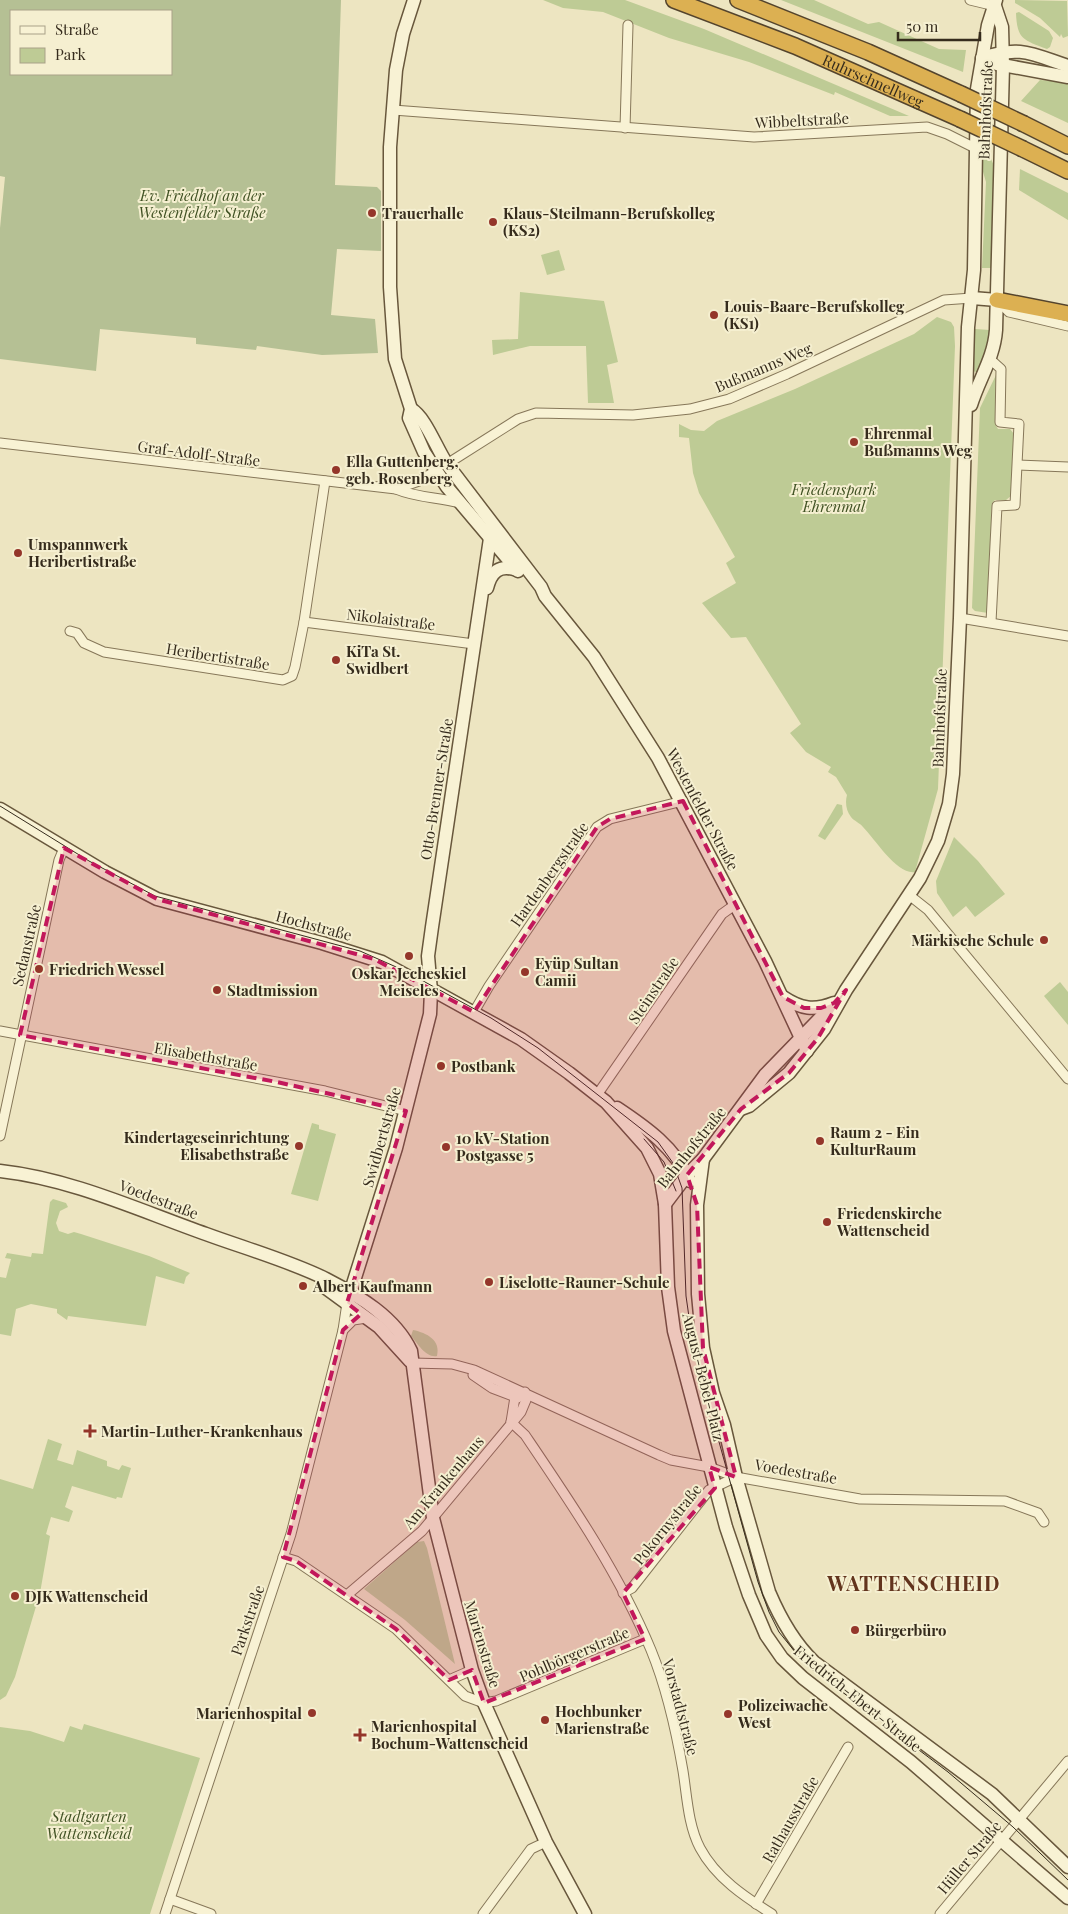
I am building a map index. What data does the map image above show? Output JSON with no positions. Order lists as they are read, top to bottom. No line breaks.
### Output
{"streets":{"highway":["Ruhrschnellweg"],"street":["Bahnhofstraße","Wibbeltstraße","Bußmanns Weg","Graf-Adolf-Straße","Nikolaistraße","Heribertistraße","Otto-Brenner-Straße","Westenfelder Straße","Hardenbergstraße","Hochstraße","Sedanstraße","Steinstraße","Elisabethstraße","Swidbertstraße","Voedestraße","August-Bebel-Platz","Am Krankenhaus","Pokornystraße","Parkstraße","Marienstraße","Pohlbörgerstraße","Friedrich-Ebert-Straße","Vorstadtstraße","Rathausstraße","Hüller Straße"]},"crossings":[["Bahnhofstraße","Wibbeltstraße"],["Bahnhofstraße","Bußmanns Weg"],["Bahnhofstraße","Westenfelder Straße"],["Bahnhofstraße","Hochstraße"],["Bahnhofstraße","August-Bebel-Platz"],["Wibbeltstraße","Westenfelder Straße"],["Bußmanns Weg","Graf-Adolf-Straße"],["Bußmanns Weg","Westenfelder Straße"],["Graf-Adolf-Straße","Heribertistraße"],["Graf-Adolf-Straße","Westenfelder Straße"],["Nikolaistraße","Heribertistraße"],["Nikolaistraße","Otto-Brenner-Straße"],["Otto-Brenner-Straße","Westenfelder Straße"],["Otto-Brenner-Straße","Hochstraße"],["Otto-Brenner-Straße","Swidbertstraße"],["Westenfelder Straße","Hardenbergstraße"],["Westenfelder Straße","Steinstraße"],["Hardenbergstraße","Hochstraße"],["Hochstraße","Sedanstraße"],["Hochstraße","Steinstraße"],["Hochstraße","Swidbertstraße"],["Hochstraße","August-Bebel-Platz"],["Sedanstraße","Elisabethstraße"],["Elisabethstraße","Swidbertstraße"],["Swidbertstraße","Voedestraße"],["Swidbertstraße","Parkstraße"],["Voedestraße","August-Bebel-Platz"],["Voedestraße","Am Krankenhaus"],["Voedestraße","Pokornystraße"],["Voedestraße","Parkstraße"],["Voedestraße","Marienstraße"],["Voedestraße","Friedrich-Ebert-Straße"],["August-Bebel-Platz","Pokornystraße"],["August-Bebel-Platz","Friedrich-Ebert-Straße"],["Am Krankenhaus","Marienstraße"],["Am Krankenhaus","Vorstadtstraße"],["Pokornystraße","Friedrich-Ebert-Straße"],["Pokornystraße","Vorstadtstraße"],["Marienstraße","Pohlbörgerstraße"],["Pohlbörgerstraße","Vorstadtstraße"],["Friedrich-Ebert-Straße","Hüller Straße"],["Vorstadtstraße","Rathausstraße"]],"districts":["WATTENSCHEID"],"parks":["Ev. Friedhof an der Westenfelder Straße","Friedenspark Ehrenmal","Stadtgarten Wattenscheid"],"places":{"other":["Trauerhalle","Klaus-Steilmann-Berufskolleg (KS2)","Louis-Baare-Berufskolleg (KS1)","Ehrenmal Bußmanns Weg","Ella Guttenberg, geb. Rosenberg","Umspannwerk Heribertistraße","KiTa St. Swidbert","Märkische Schule","Oskar Jecheskiel Meiseles","Friedrich Wessel","Eyüp Sultan Camii","Stadtmission","Postbank","Raum 2 - Ein KulturRaum","Kindertageseinrichtung Elisabethstraße","10 kV-Station Postgasse 5","Friedenskirche Wattenscheid","Liselotte-Rauner-Schule","Albert Kaufmann","DJK Wattenscheid","Bürgerbüro","Marienhospital","Polizeiwache West","Hochbunker Marienstraße"],"health":["Martin-Luther-Krankenhaus","Marienhospital Bochum-Wattenscheid"]},"legend":["Straße","Park"],"scale_bar":"50 m"}
